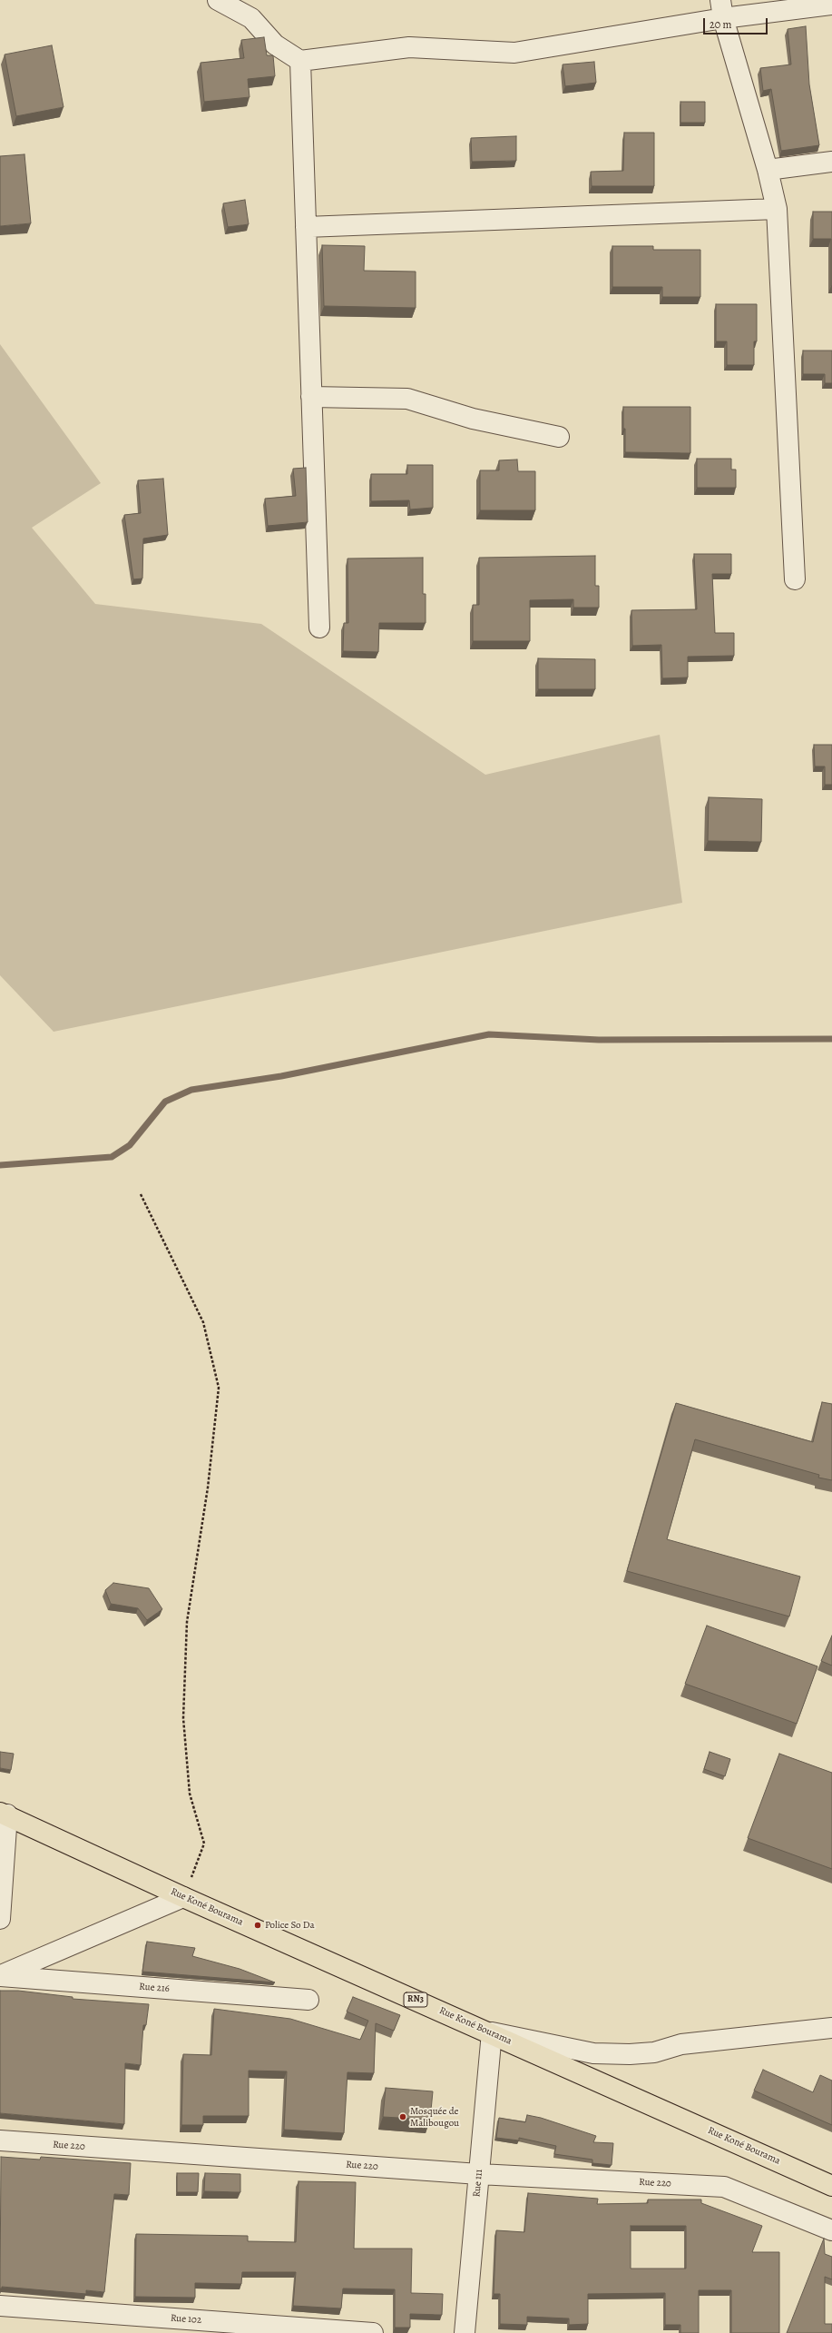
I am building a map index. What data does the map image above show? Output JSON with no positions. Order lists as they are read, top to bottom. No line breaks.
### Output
{"streets":{"highway":["Rue Koné Bourama","RN3"],"street":["Rue 216","Rue 220","Rue 111","Rue 102"]},"crossings":[["Rue Koné Bourama","Rue 111"],["Rue 220","Rue 111"]],"places":["Police So Da","Mosquée de Malibougou"],"scale_bar":"20 m"}
